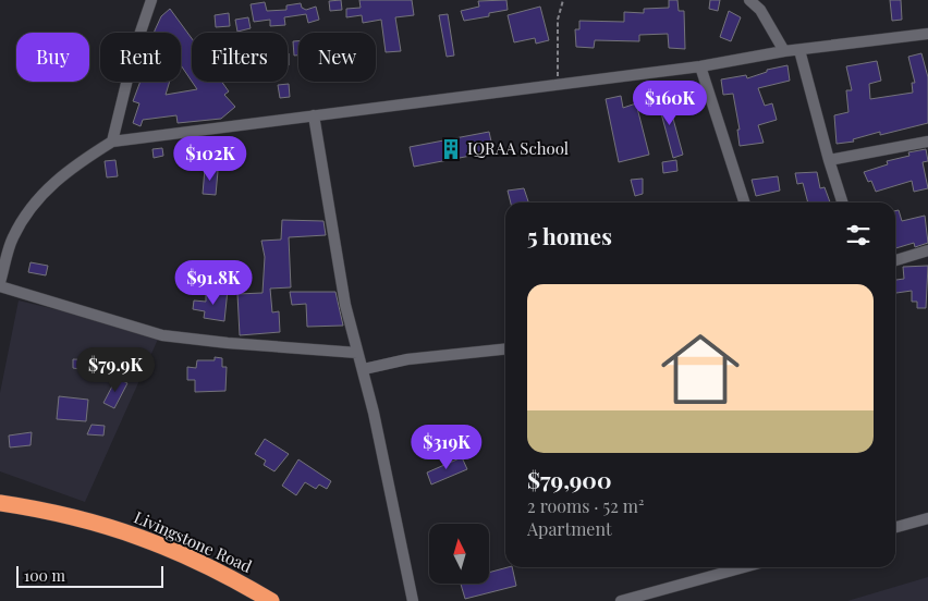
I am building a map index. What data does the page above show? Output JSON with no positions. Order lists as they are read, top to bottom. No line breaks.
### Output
{"streets":{"highway":["Livingstone Road"]},"places":{"building":["IQRAA School"]},"scale_bar":"100 m","north":"top","page":{"chip":["Buy","Rent","Filters","New"],"price":["$160K","$102K","$91.8K","$79.9K","$319K"],"heading":"5 homes","list":[{"name":"$79,900","note":"2 rooms · 52 m² · Apartment"}],"scale":"100 m"}}
